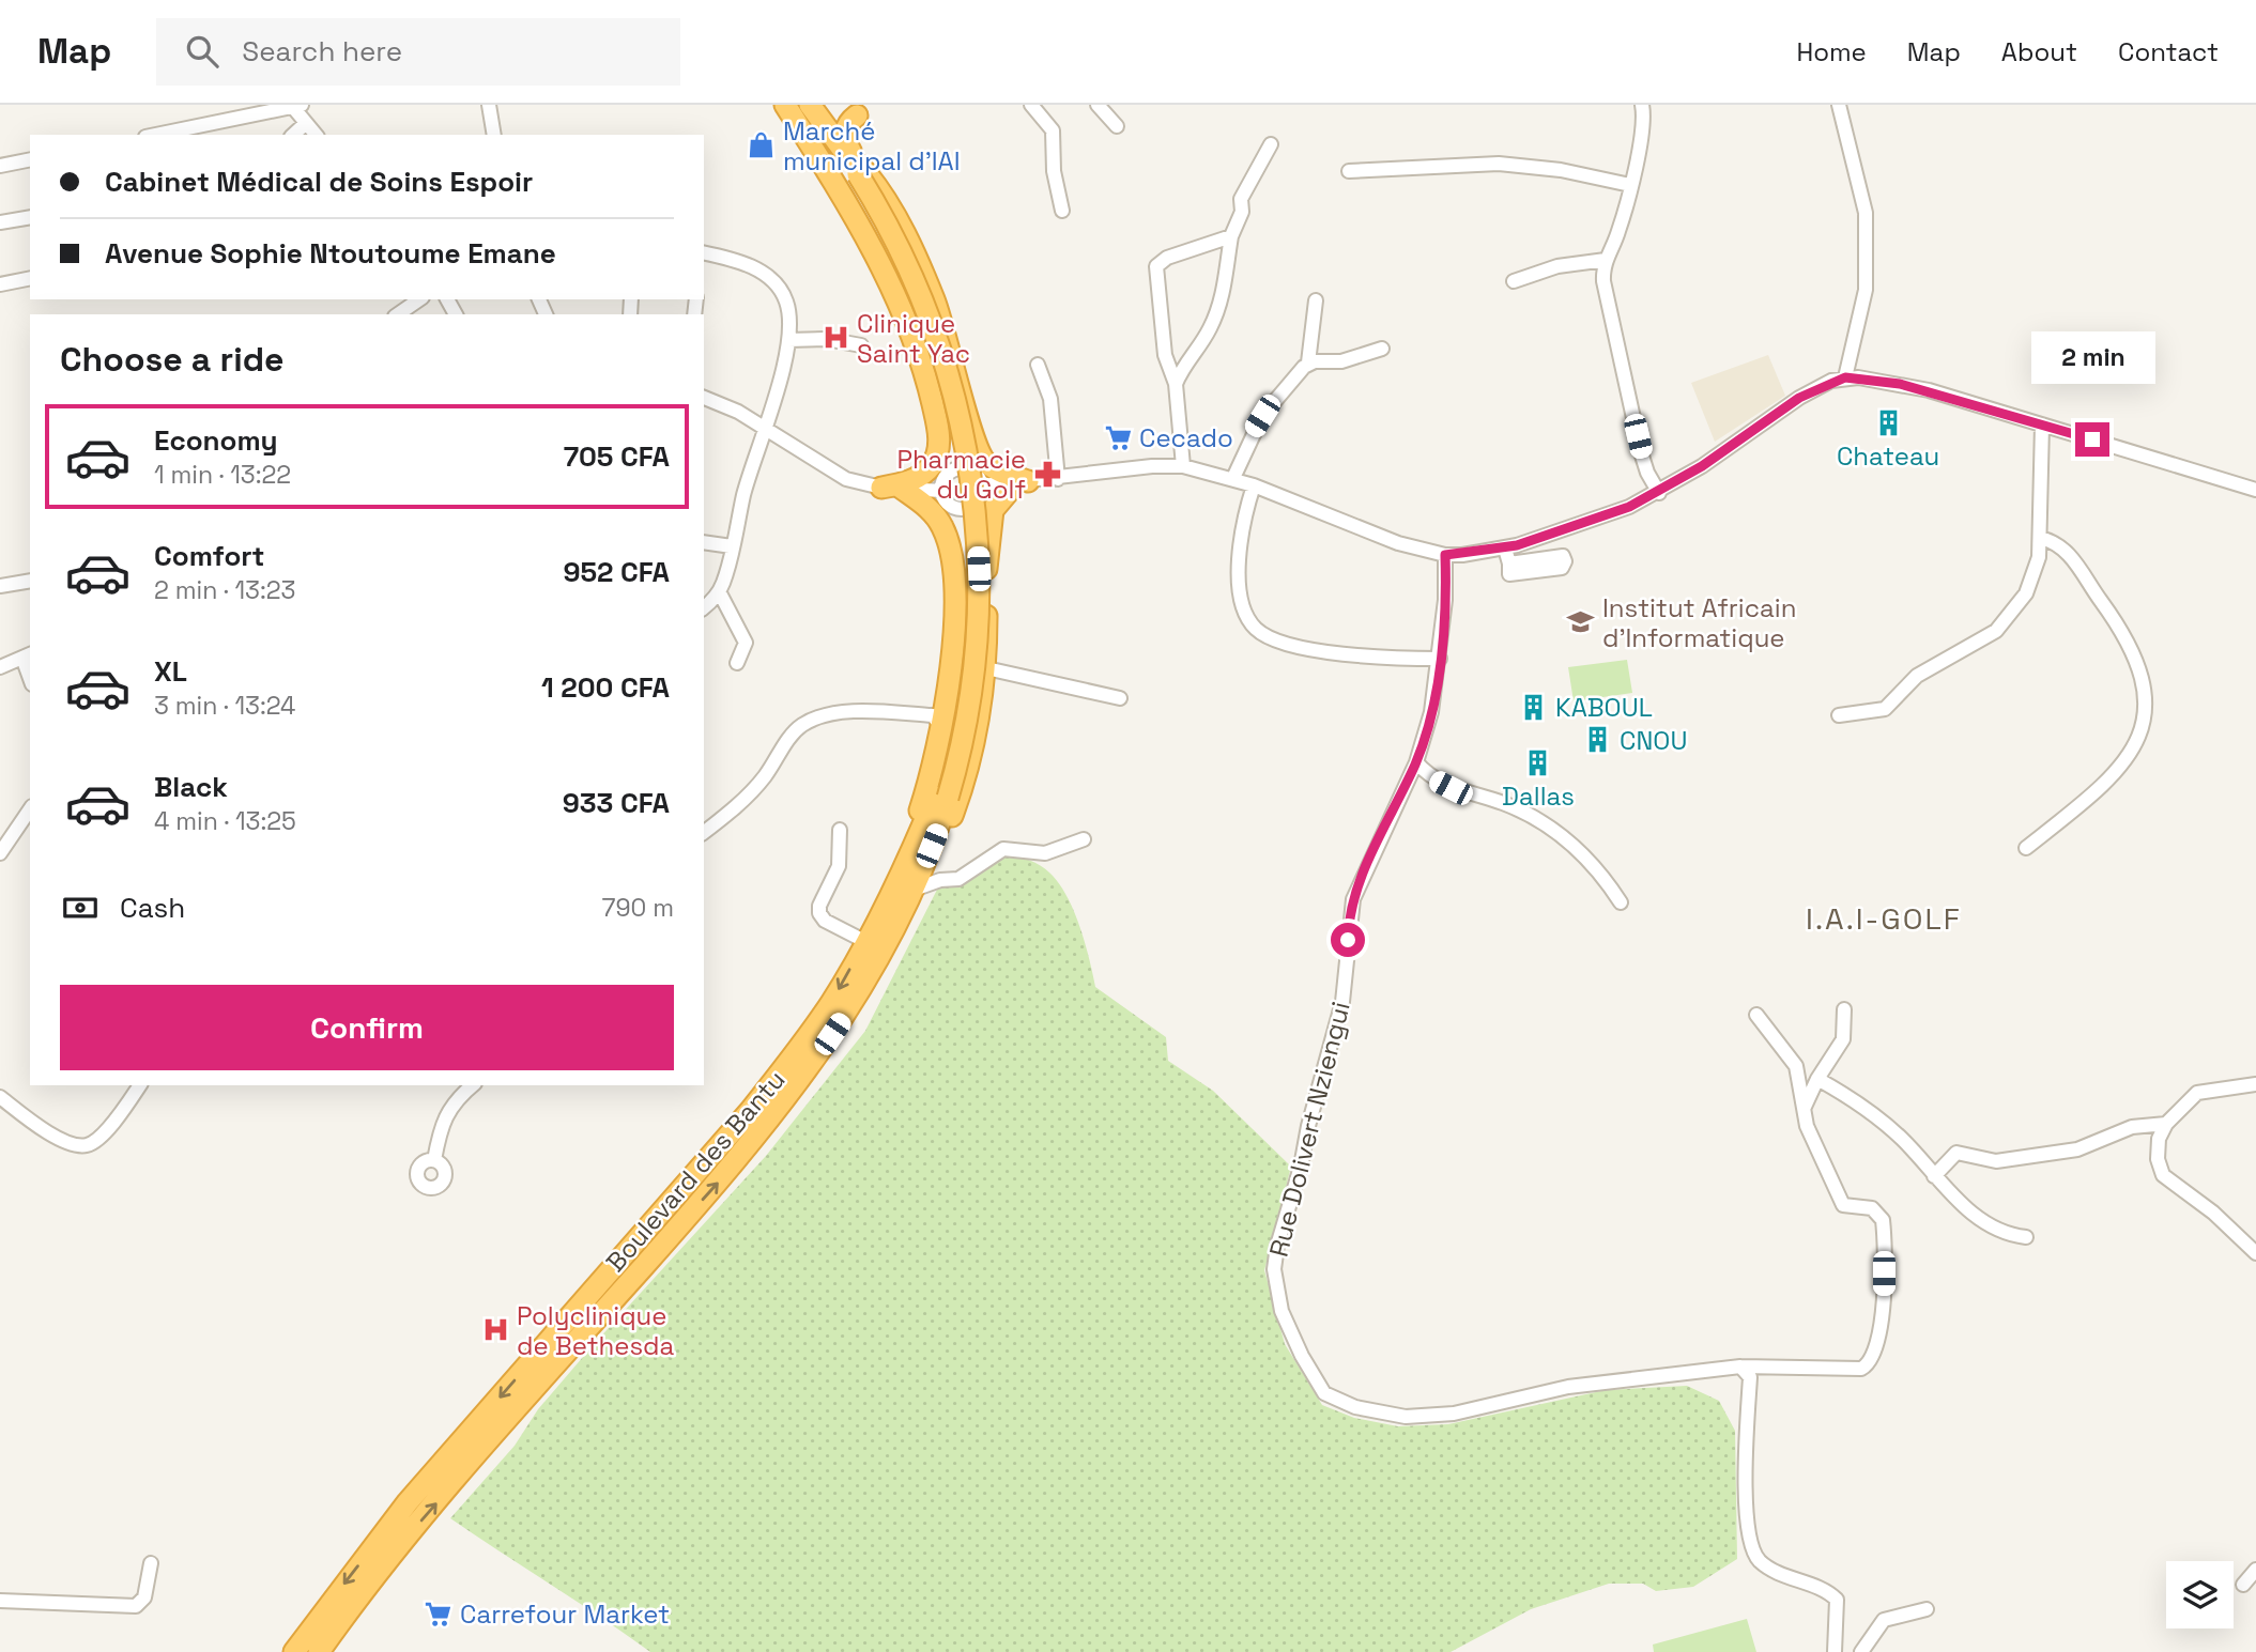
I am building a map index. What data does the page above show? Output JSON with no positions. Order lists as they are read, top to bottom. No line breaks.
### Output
{"streets":{"highway":["Boulevard des Bantu"],"street":["Rue Dolivert Nziengui"]},"districts":["I.A.I-GOLF"],"places":{"shop":["Marché municipal d'IAI"],"hospital":["Clinique Saint Yac","Polyclinique de Bethesda"],"building":["Chateau","KABOUL","CNOU","Dallas"],"supermarket":["Cecado","Carrefour Market"],"pharmacy":["Pharmacie du Golf"],"school or university":["Institut Africain d'Informatique"]},"page":{"header":"Map","search":"Search here","nav":["Home","Map","About","Contact"],"banner":["Cabinet Médical de Soins Espoir","Avenue Sophie Ntoutoume Emane"],"heading":"Choose a ride","bubble":"2 min","list":[{"name":"Economy","note":"1 min · 13:22","value":"705 CFA"},{"name":"Comfort","note":"2 min · 13:23","value":"952 CFA"},{"name":"XL","note":"3 min · 13:24","value":"1 200 CFA"},{"name":"Black","note":"4 min · 13:25","value":"933 CFA"}],"pay":["Cash","790 m"],"buttons":"Confirm"}}
